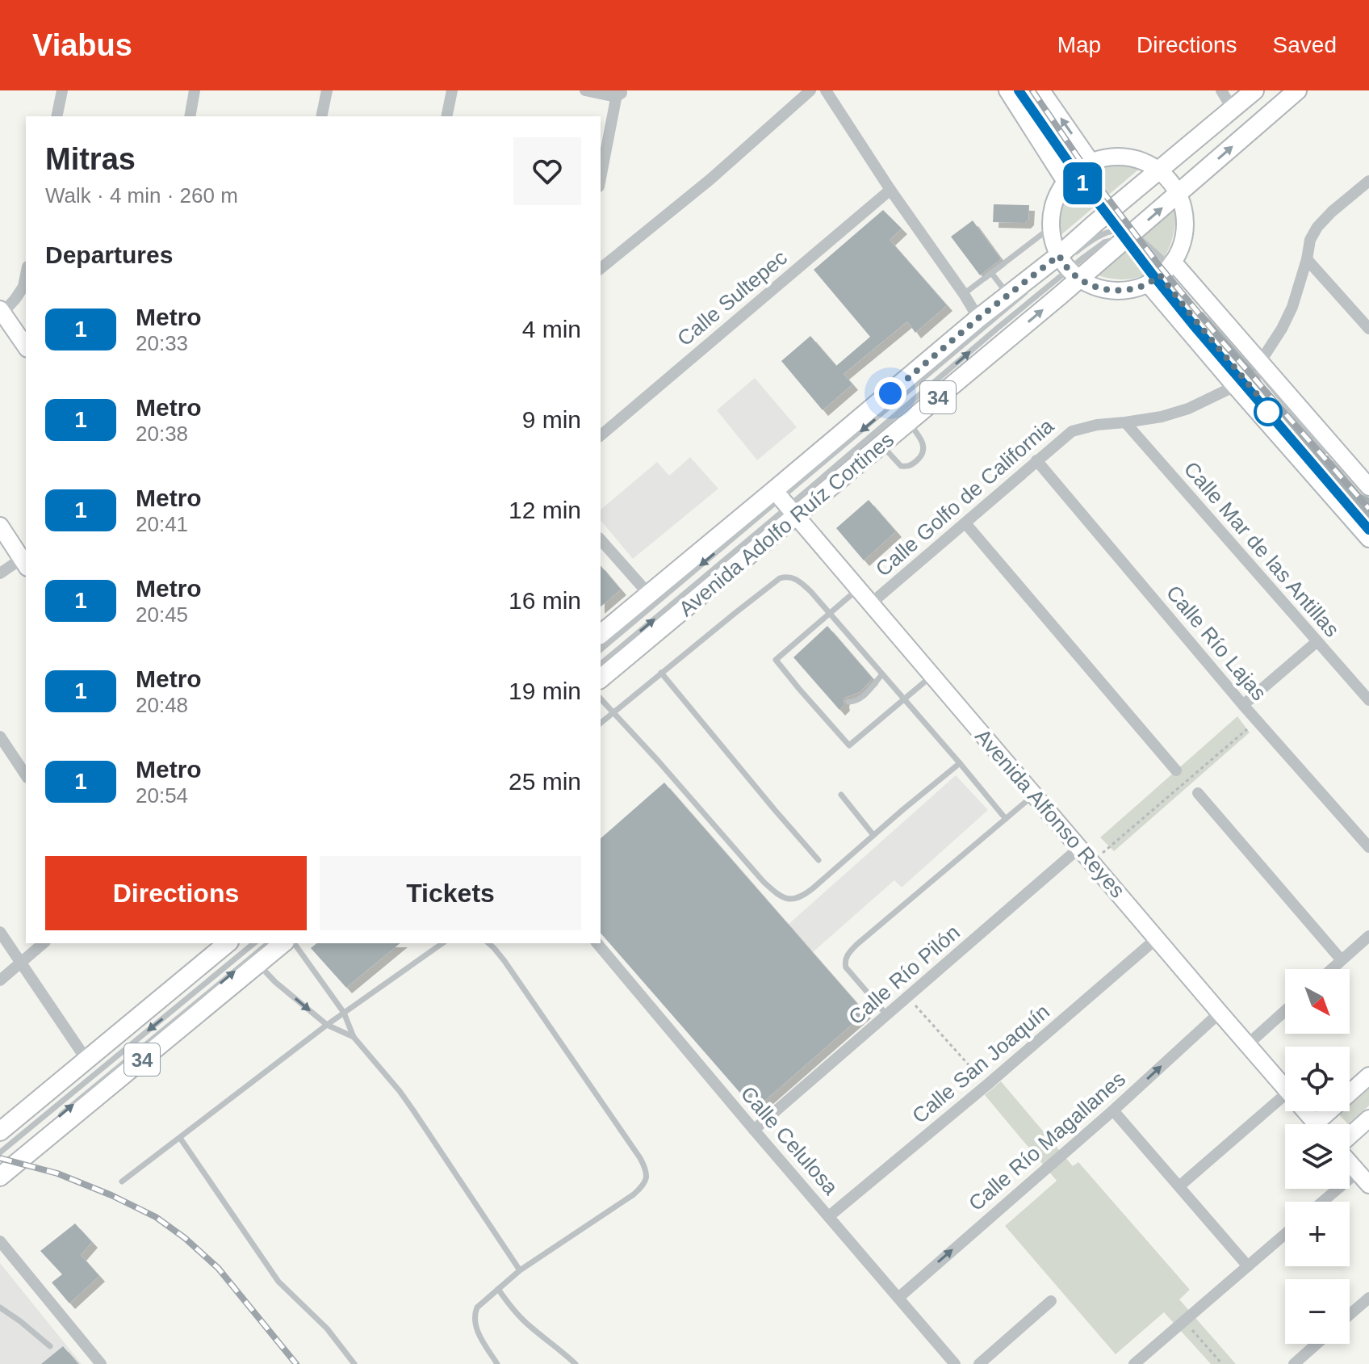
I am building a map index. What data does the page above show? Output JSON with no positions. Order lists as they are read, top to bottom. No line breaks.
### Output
{"streets":{"main road":["34","Avenida Adolfo Ruíz Cortines","Avenida Alfonso Reyes"],"street":["Calle Sultepec","Calle Golfo de California","Calle Mar de las Antillas","Calle Río Lajas","Calle Río Pilón","Calle San Joaquín","Calle Celulosa","Calle Río Magallanes"]},"crossings":[["Calle Golfo de California","Calle Mar de las Antillas"],["Calle Golfo de California","Calle Río Lajas"],["Calle Golfo de California","Avenida Alfonso Reyes"],["Avenida Adolfo Ruíz Cortines","Avenida Alfonso Reyes"],["Avenida Alfonso Reyes","Calle Río Pilón"],["Avenida Alfonso Reyes","Calle San Joaquín"],["Avenida Alfonso Reyes","Calle Río Magallanes"],["Calle Río Pilón","Calle Celulosa"],["Calle San Joaquín","Calle Celulosa"],["Calle Celulosa","Calle Río Magallanes"]],"one_way":["Calle Río Magallanes"],"lines":["metro line 1"],"north":"bottom right","page":{"header":"Viabus","nav":["Map","Directions","Saved"],"on_map":"1","heading":[["Mitras","Walk · 4 min · 260 m"],"Departures"],"list":[{"mark":"1","name":"Metro","note":"20:33","value":"4 min"},{"mark":"1","name":"Metro","note":"20:38","value":"9 min"},{"mark":"1","name":"Metro","note":"20:41","value":"12 min"},{"mark":"1","name":"Metro","note":"20:45","value":"16 min"},{"mark":"1","name":"Metro","note":"20:48","value":"19 min"},{"mark":"1","name":"Metro","note":"20:54","value":"25 min"}],"buttons":["Directions","Tickets"],"map_buttons":["+","−"]}}
